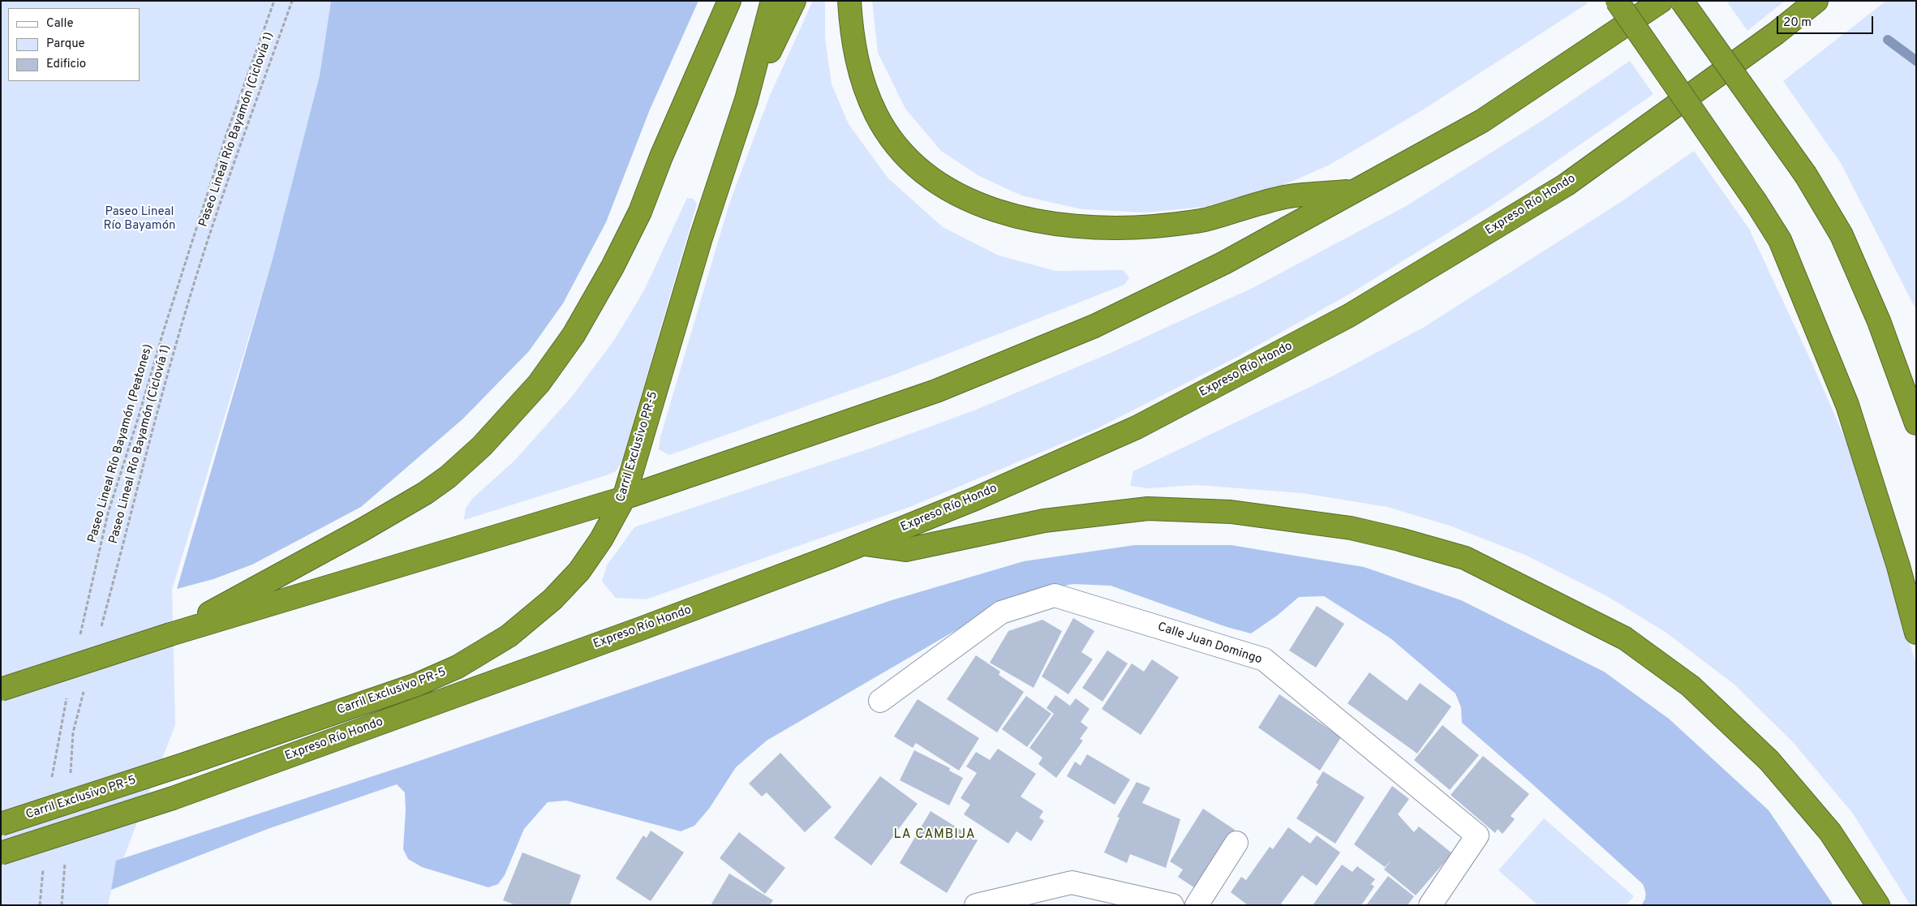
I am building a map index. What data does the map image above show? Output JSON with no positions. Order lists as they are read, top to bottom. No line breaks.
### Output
{"streets":{"highway":["Expreso Río Hondo","Carril Exclusivo PR-5"],"street":["Calle Juan Domingo"],"path":["Paseo Lineal Río Bayamón (Ciclovía 1)","Paseo Lineal Río Bayamón (Peatones)"]},"districts":["LA CAMBIJA"],"parks":["Paseo Lineal Río Bayamón"],"legend":["Calle","Parque","Edificio"],"scale_bar":"20 m"}
